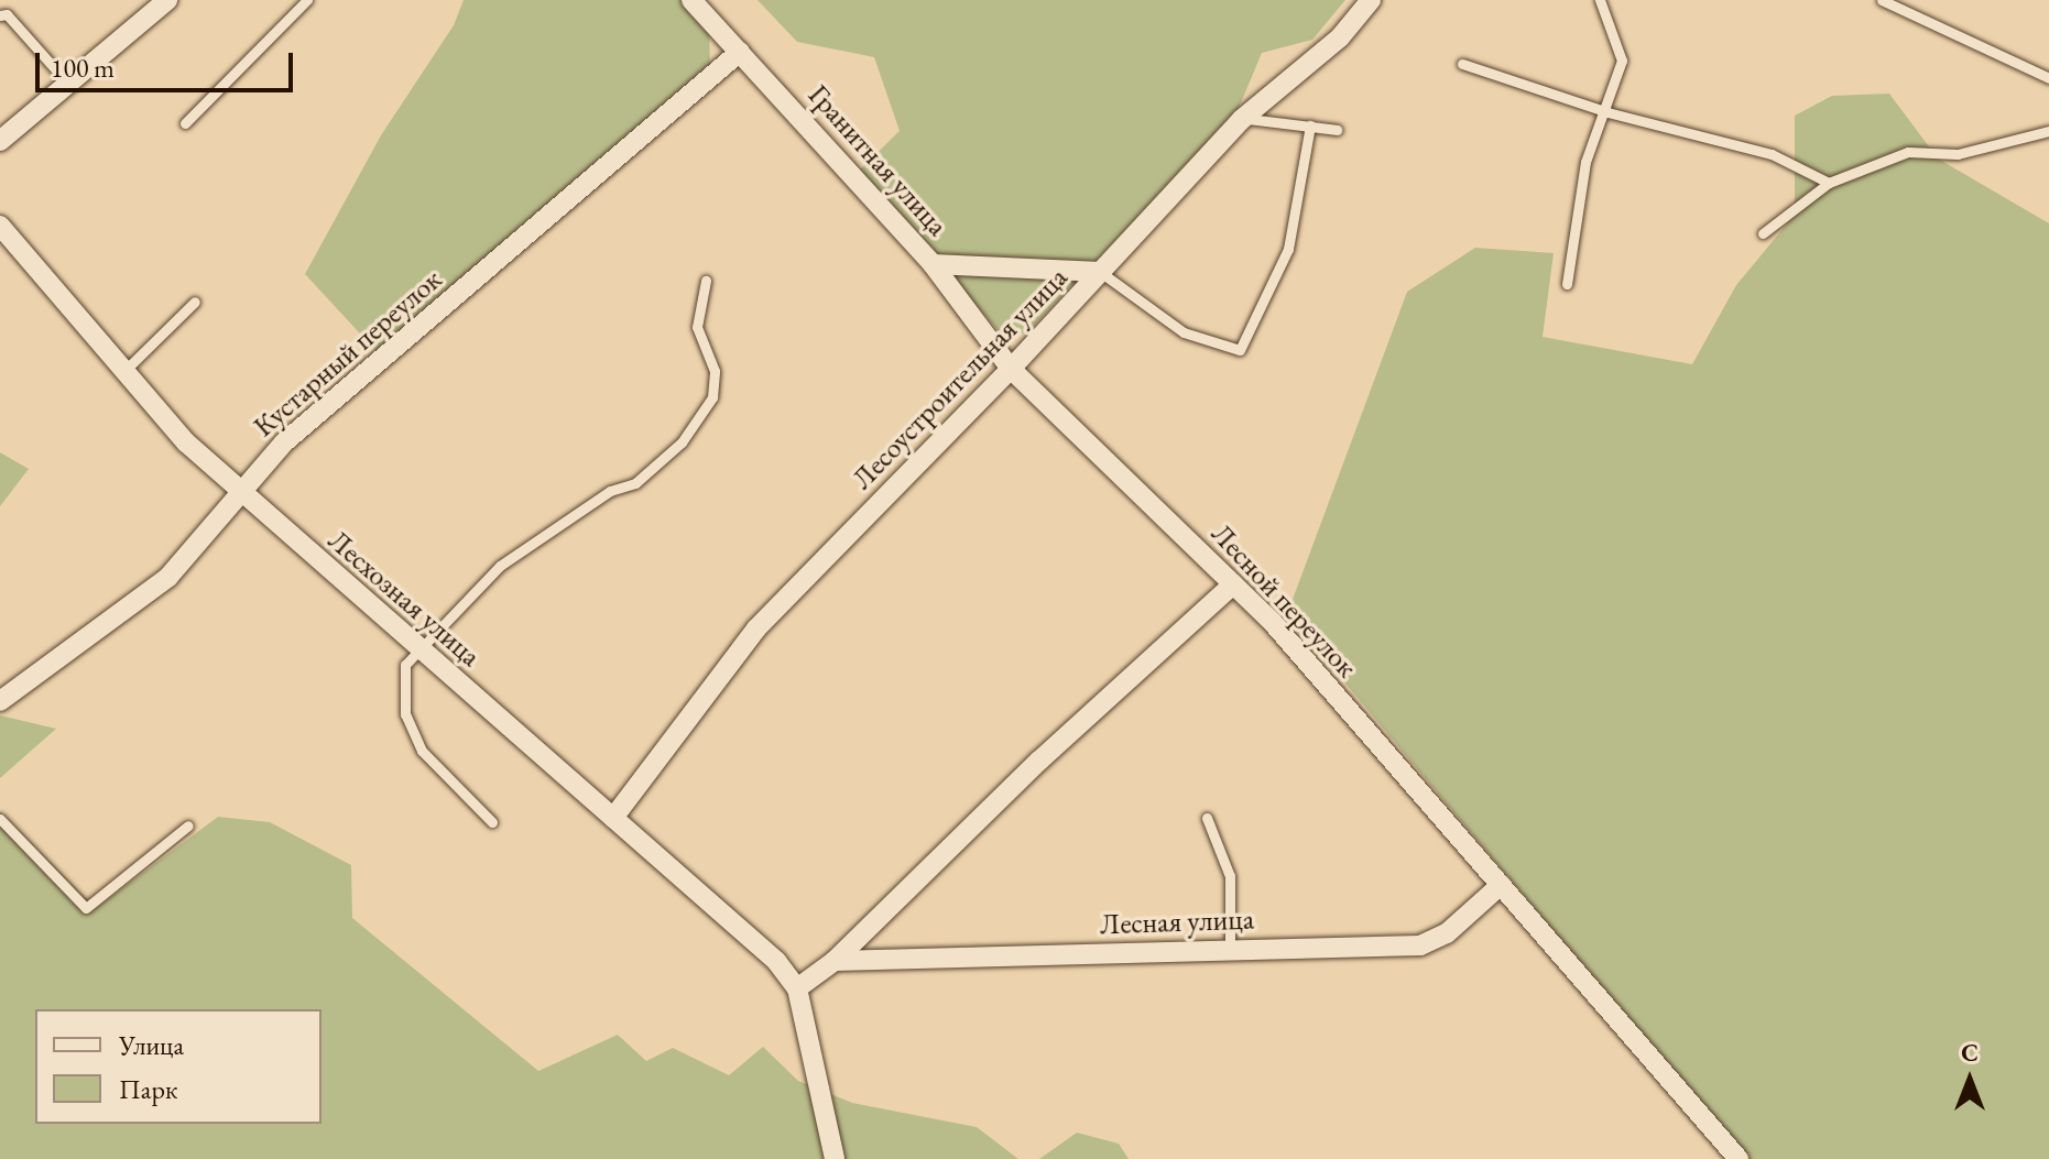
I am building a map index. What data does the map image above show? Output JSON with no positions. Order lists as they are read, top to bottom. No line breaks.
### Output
{"streets":{"street":["Гранитная улица","Кустарный переулок","Лесоустроительная улица","Лесхозная улица","Лесной переулок","Лесная улица"]},"crossings":[["Гранитная улица","Кустарный переулок"],["Гранитная улица","Лесоустроительная улица"],["Гранитная улица","Лесной переулок"],["Кустарный переулок","Лесхозная улица"],["Лесоустроительная улица","Лесхозная улица"],["Лесоустроительная улица","Лесной переулок"],["Лесной переулок","Лесная улица"]],"legend":["Улица","Парк"],"scale_bar":"100 m","north":"top"}
